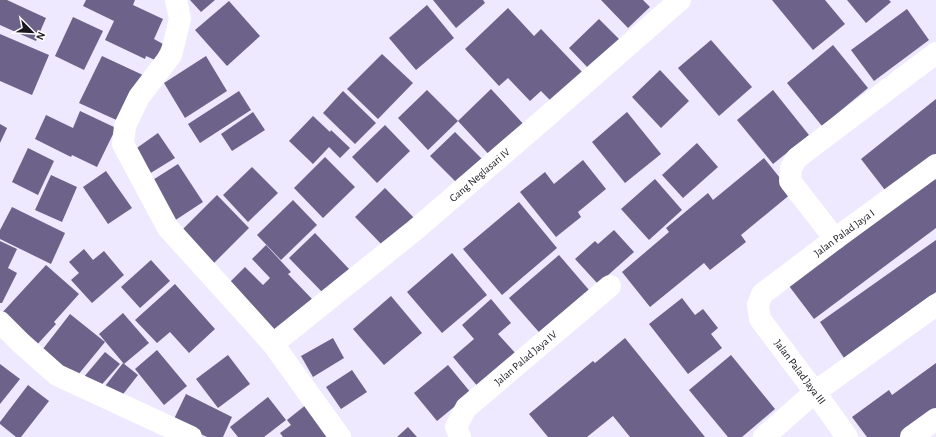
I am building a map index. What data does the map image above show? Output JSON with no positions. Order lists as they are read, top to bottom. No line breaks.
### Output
{"streets":{"street":["Gang Neglasari IV","Jalan Palad Jaya I","Jalan Palad Jaya IV","Jalan Palad Jaya III"]},"crossings":[["Jalan Palad Jaya I","Jalan Palad Jaya III"]],"north":"bottom right"}
